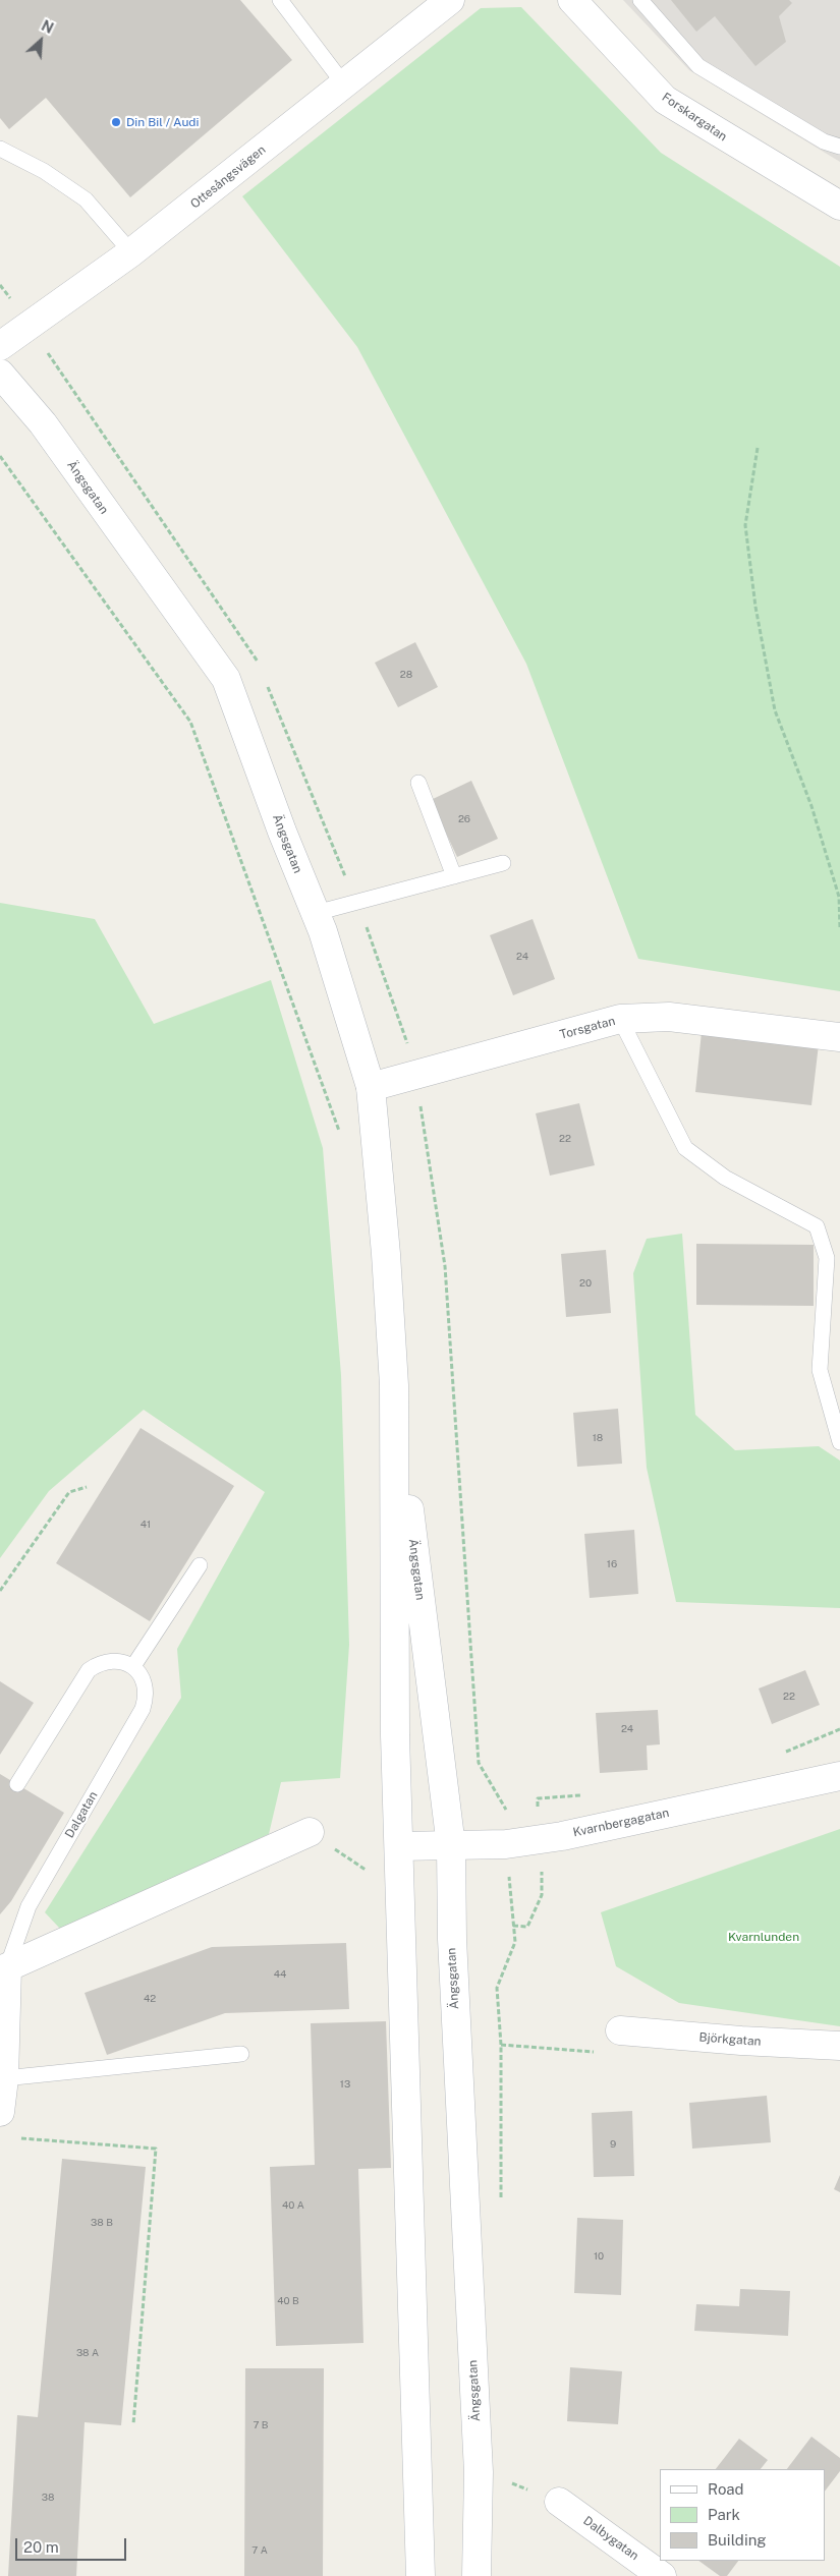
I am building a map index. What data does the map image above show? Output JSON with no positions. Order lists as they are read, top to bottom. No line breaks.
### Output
{"streets":{"main road":["Forskargatan","Ottesångsvägen","Ängsgatan","Torsgatan","Dalgatan","Kvarnbergagatan","Björkgatan","Dalbygatan"]},"crossings":[["Ängsgatan","Torsgatan"],["Ängsgatan","Kvarnbergagatan"]],"parks":["Kvarnlunden"],"places":["Din Bil / Audi"],"house_numbers":["28","26","24","22","20","18","41","16","22","24","44","42","13","9","40 A","38 B","10","40 B","38 A","7 B","38","7 A"],"legend":["Road","Park","Building"],"scale_bar":"20 m","north":"top right"}
